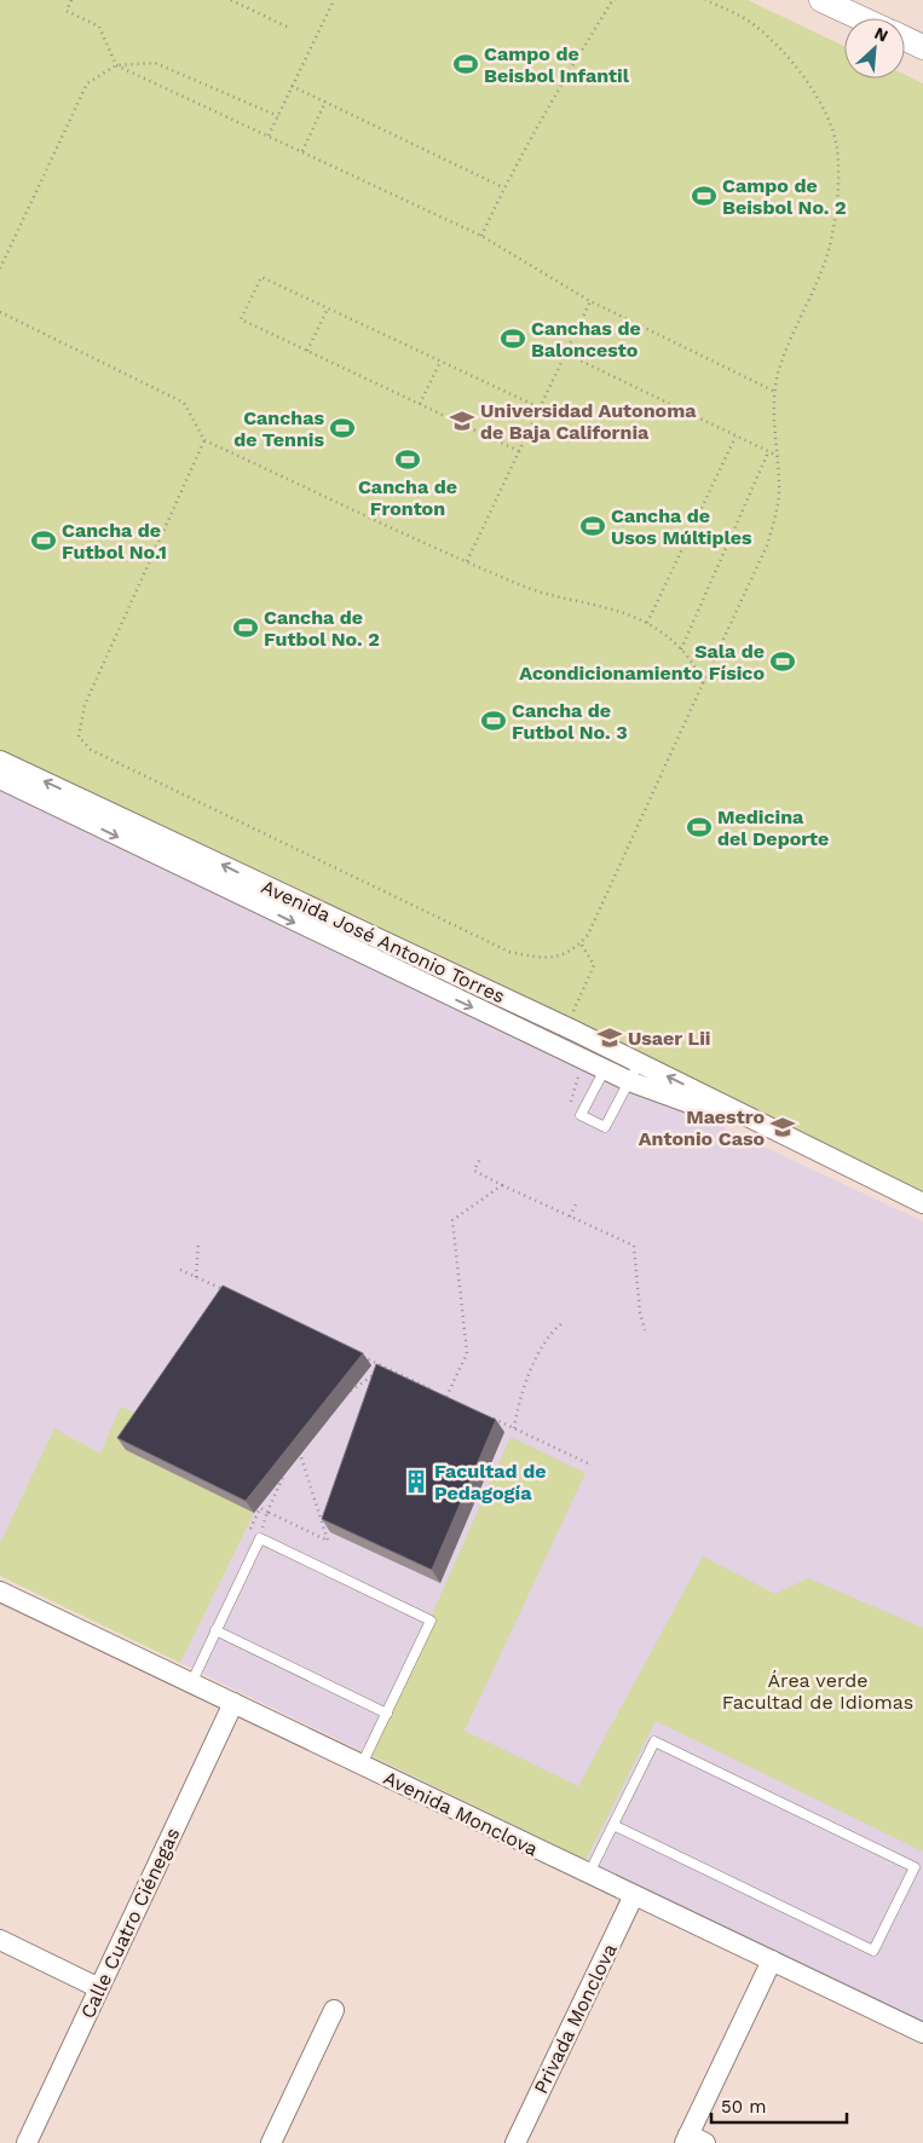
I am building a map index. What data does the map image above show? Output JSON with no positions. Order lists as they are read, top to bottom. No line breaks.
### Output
{"streets":{"street":["Avenida José Antonio Torres","Avenida Monclova","Calle Cuatro Ciénegas","Privada Monclova"]},"crossings":[["Avenida Monclova","Calle Cuatro Ciénegas"],["Avenida Monclova","Privada Monclova"]],"parks":["Área verde Facultad de Idiomas"],"places":{"sports":["Campo de Beisbol Infantil","Campo de Beisbol No. 2","Canchas de Baloncesto","Canchas de Tennis","Cancha de Fronton","Cancha de Usos Múltiples","Cancha de Futbol No.1","Cancha de Futbol No. 2","Sala de Acondicionamiento Físico","Cancha de Futbol No. 3","Medicina del Deporte"],"school or university":["Universidad Autonoma de Baja California","Usaer Lii","Maestro Antonio Caso"],"building":["Facultad de Pedagogía"]},"scale_bar":"50 m","north":"top right"}
